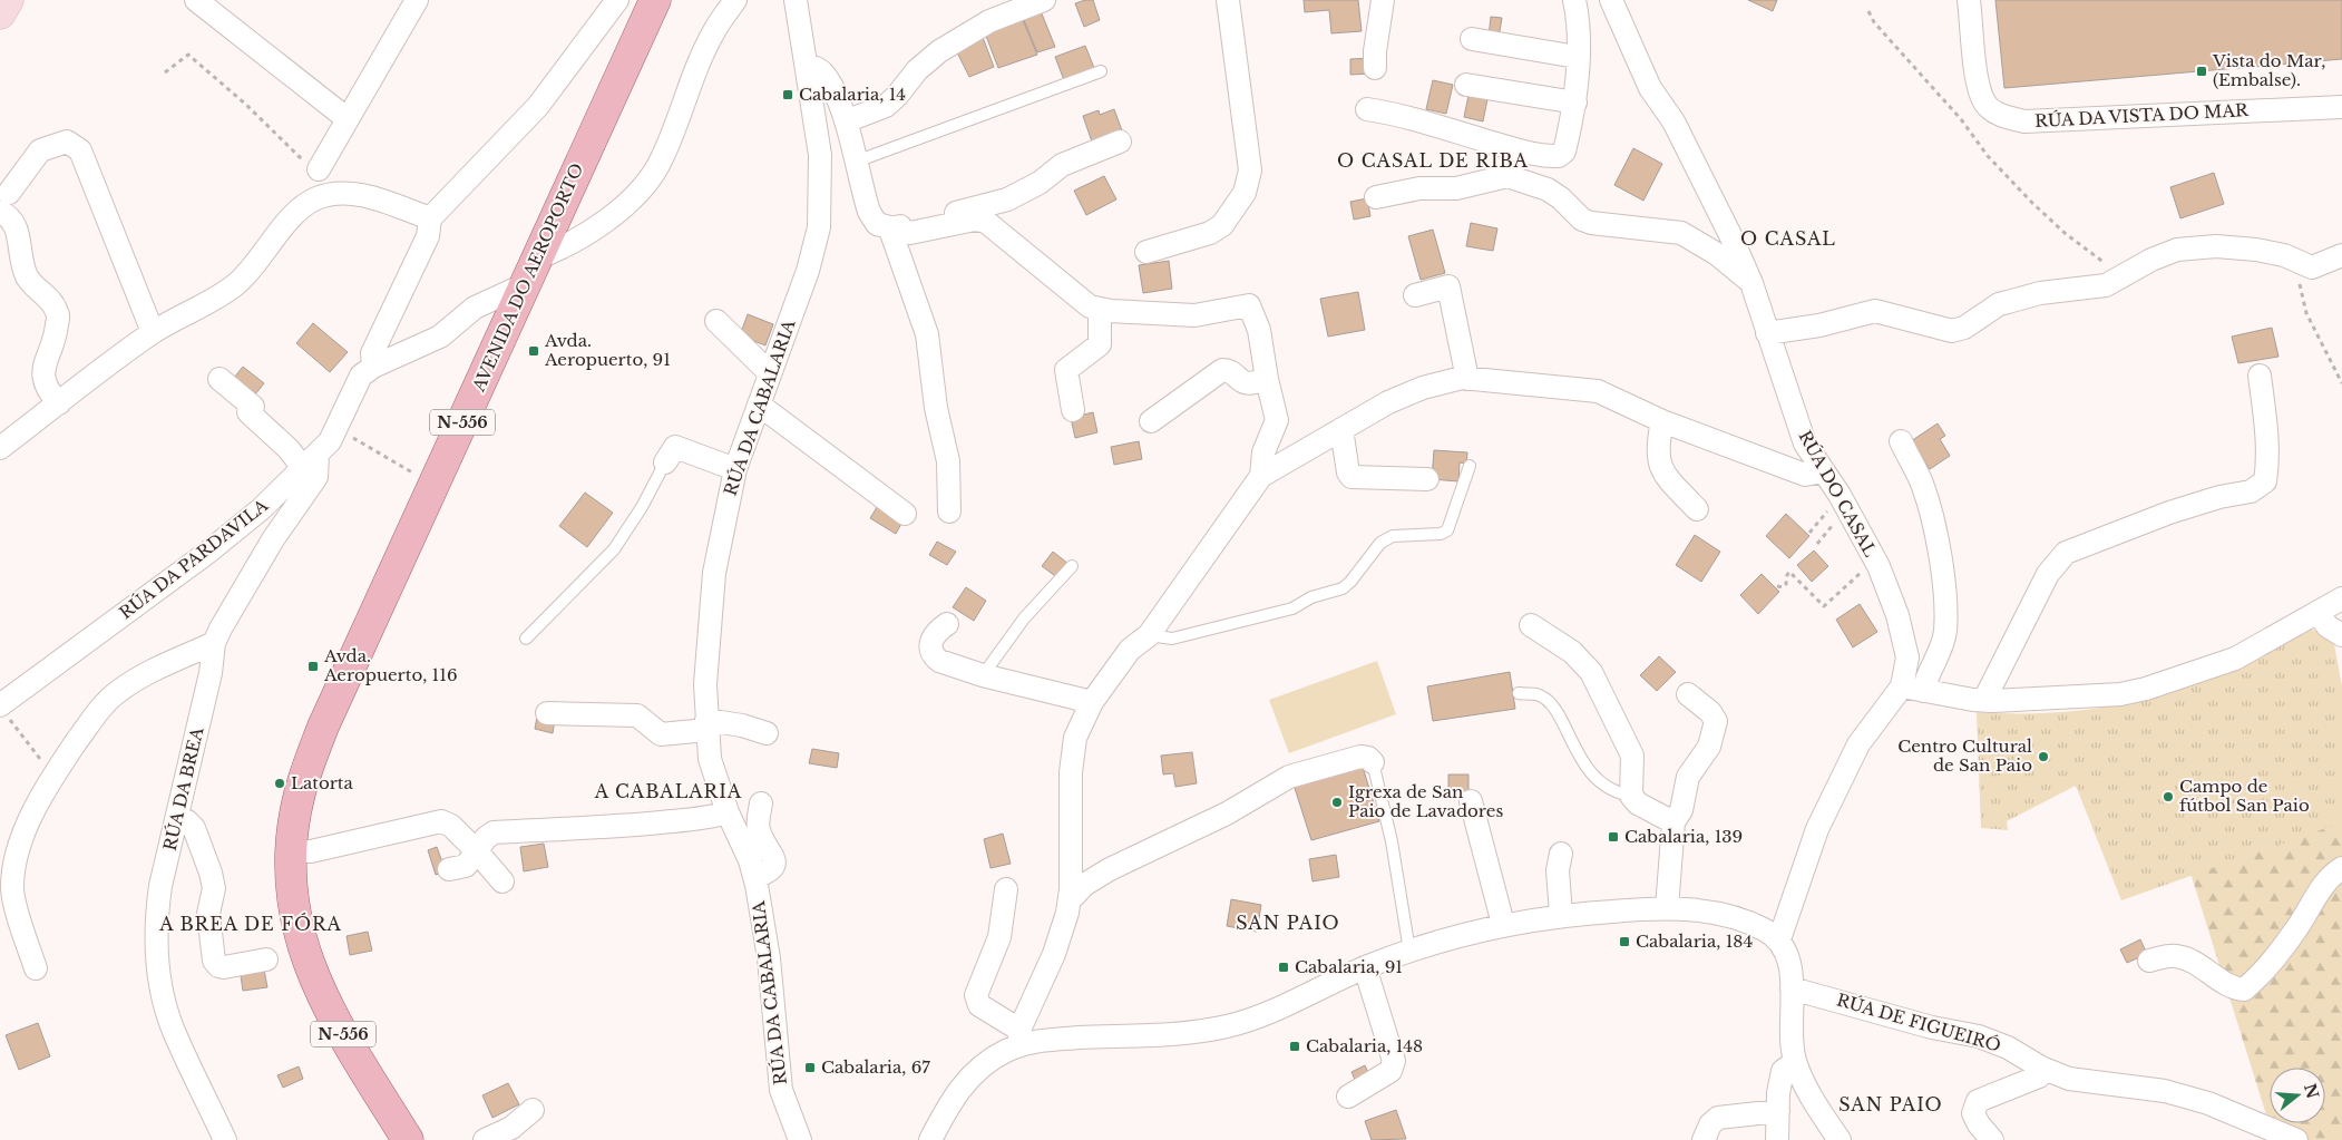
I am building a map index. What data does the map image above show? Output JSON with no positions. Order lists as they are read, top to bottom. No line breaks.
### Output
{"streets":{"main road":["AVENIDA DO AEROPORTO","N-556"],"street":["RÚA DA VISTA DO MAR","RÚA DA CABALARIA","RÚA DO CASAL","RÚA DA PARDAVILA","RÚA DA BREA","RÚA DE FIGUEIRÓ"]},"crossings":[["AVENIDA DO AEROPORTO","RÚA DA PARDAVILA"],["RÚA DA PARDAVILA","RÚA DA BREA"]],"districts":["O CASAL DE RIBA","O CASAL","A CABALARIA","SAN PAIO","A BREA DE FÓRA","SAN PAIO"],"places":{"transit":["Vista do Mar, (Embalse).","Cabalaria, 14","Avda. Aeropuerto, 91","Avda. Aeropuerto, 116","Cabalaria, 139","Cabalaria, 184","Cabalaria, 91","Cabalaria, 148","Cabalaria, 67"],"other":["Centro Cultural de San Paio","Latorta","Campo de fútbol San Paio","Igrexa de San Paio de Lavadores"]},"north":"right"}
